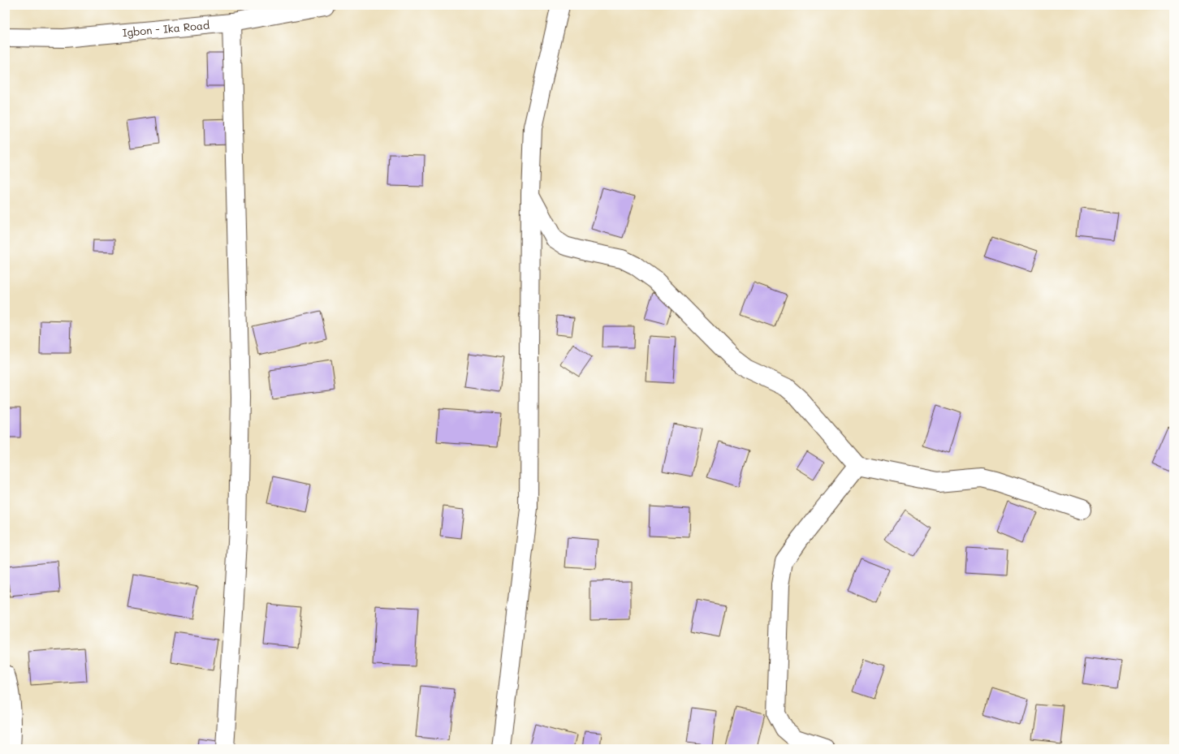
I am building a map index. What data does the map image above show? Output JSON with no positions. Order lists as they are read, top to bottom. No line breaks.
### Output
{"streets":{"street":["Igbon - Ika Road"]}}
